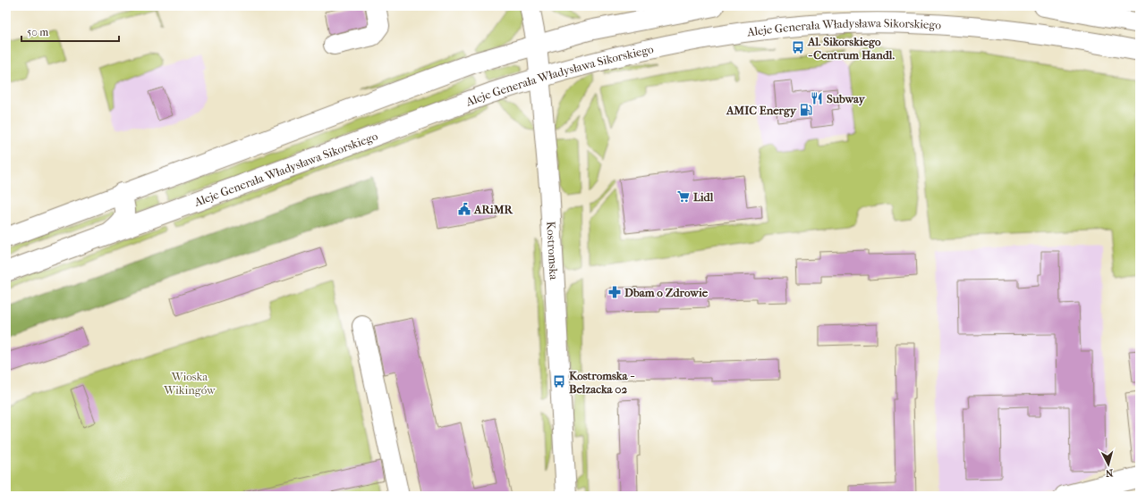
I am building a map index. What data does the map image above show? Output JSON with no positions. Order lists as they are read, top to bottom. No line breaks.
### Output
{"streets":{"main road":["Aleje Generała Władysława Sikorskiego","Kostromska"]},"crossings":[["Aleje Generała Władysława Sikorskiego","Kostromska"]],"parks":["Wioska Wikingów"],"places":{"bus stop":["Al. Sikorskiego - Centrum Handl.","Kostromska - Belzacka 02"],"restaurant":["Subway"],"fuel station":["AMIC Energy"],"supermarket":["Lidl"],"public building":["ARiMR"],"pharmacy":["Dbam o Zdrowie"]},"scale_bar":"50 m","north":"bottom"}
